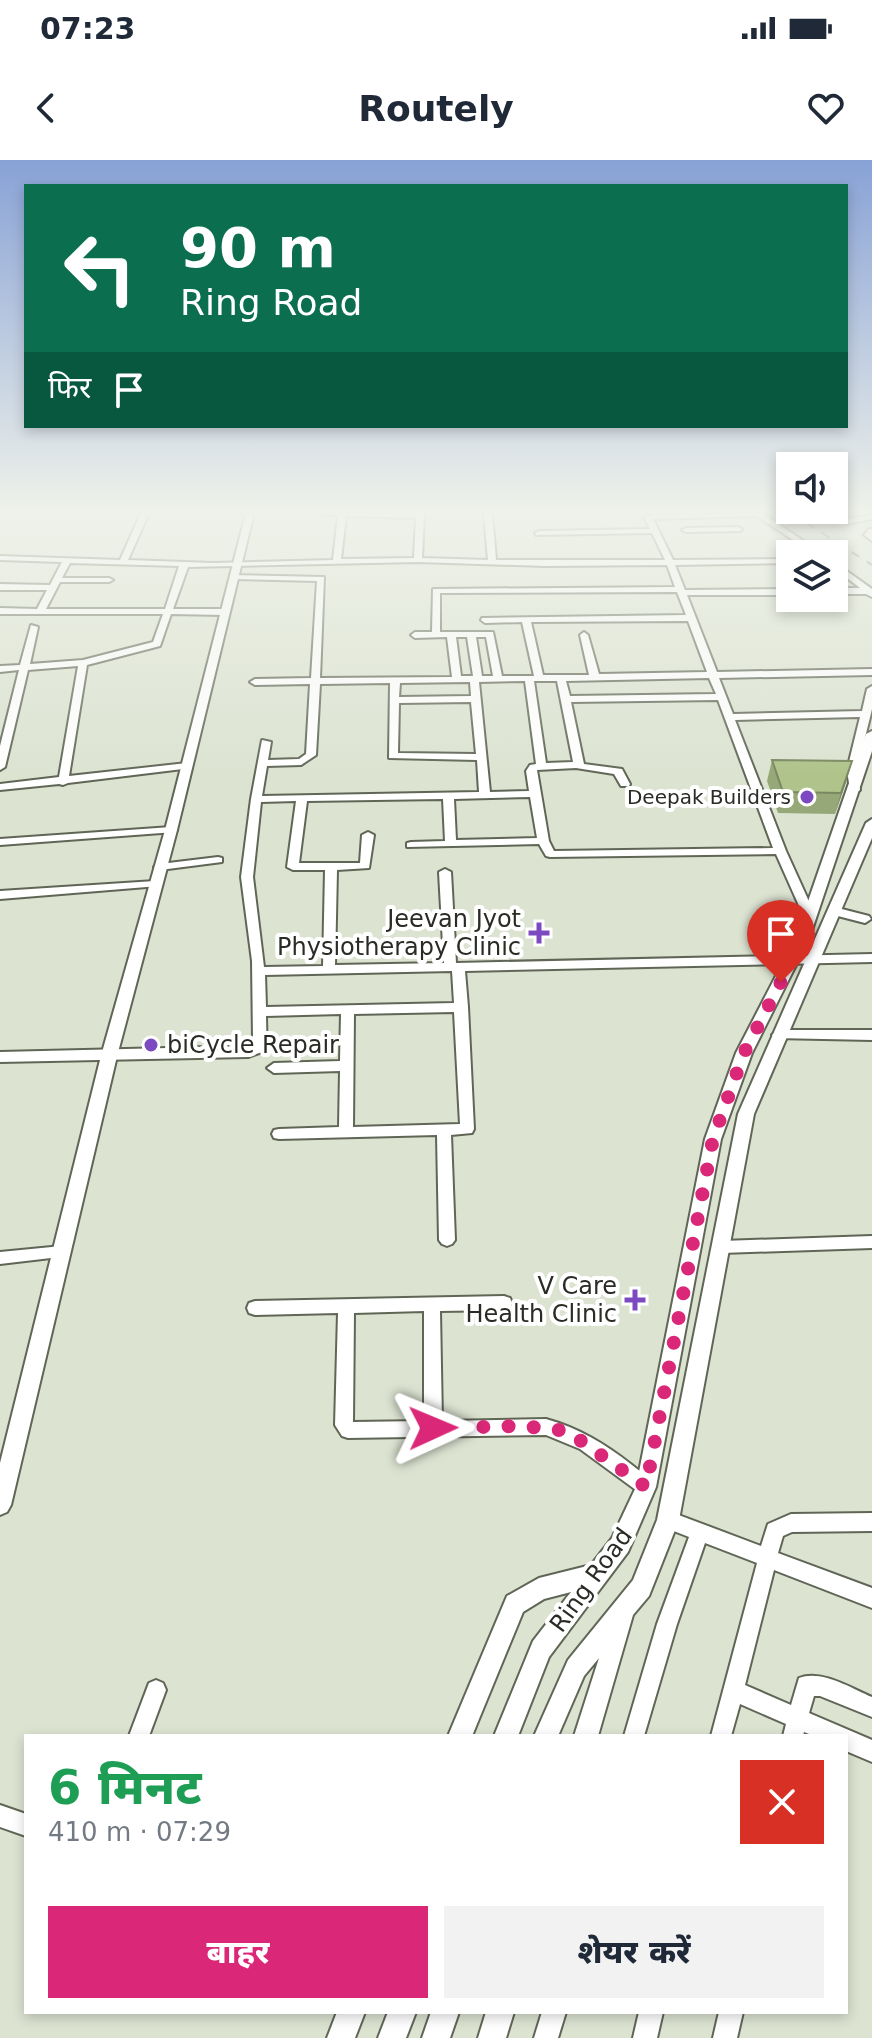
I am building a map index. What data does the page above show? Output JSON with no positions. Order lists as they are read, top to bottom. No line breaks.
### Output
{"streets":{"street":["Ring Road"]},"places":{"other":["Deepak Builders","biCycle Repair"],"health":["Jeevan Jyot Physiotherapy Clinic","V Care Health Clinic"]},"page":{"status":"07:23","header":"Routely","turn":["90 m","Ring Road"],"then":"फिर","heading":["6 मिनट","410 m · 07:29"],"buttons":["बाहर","शेयर करें"]}}
